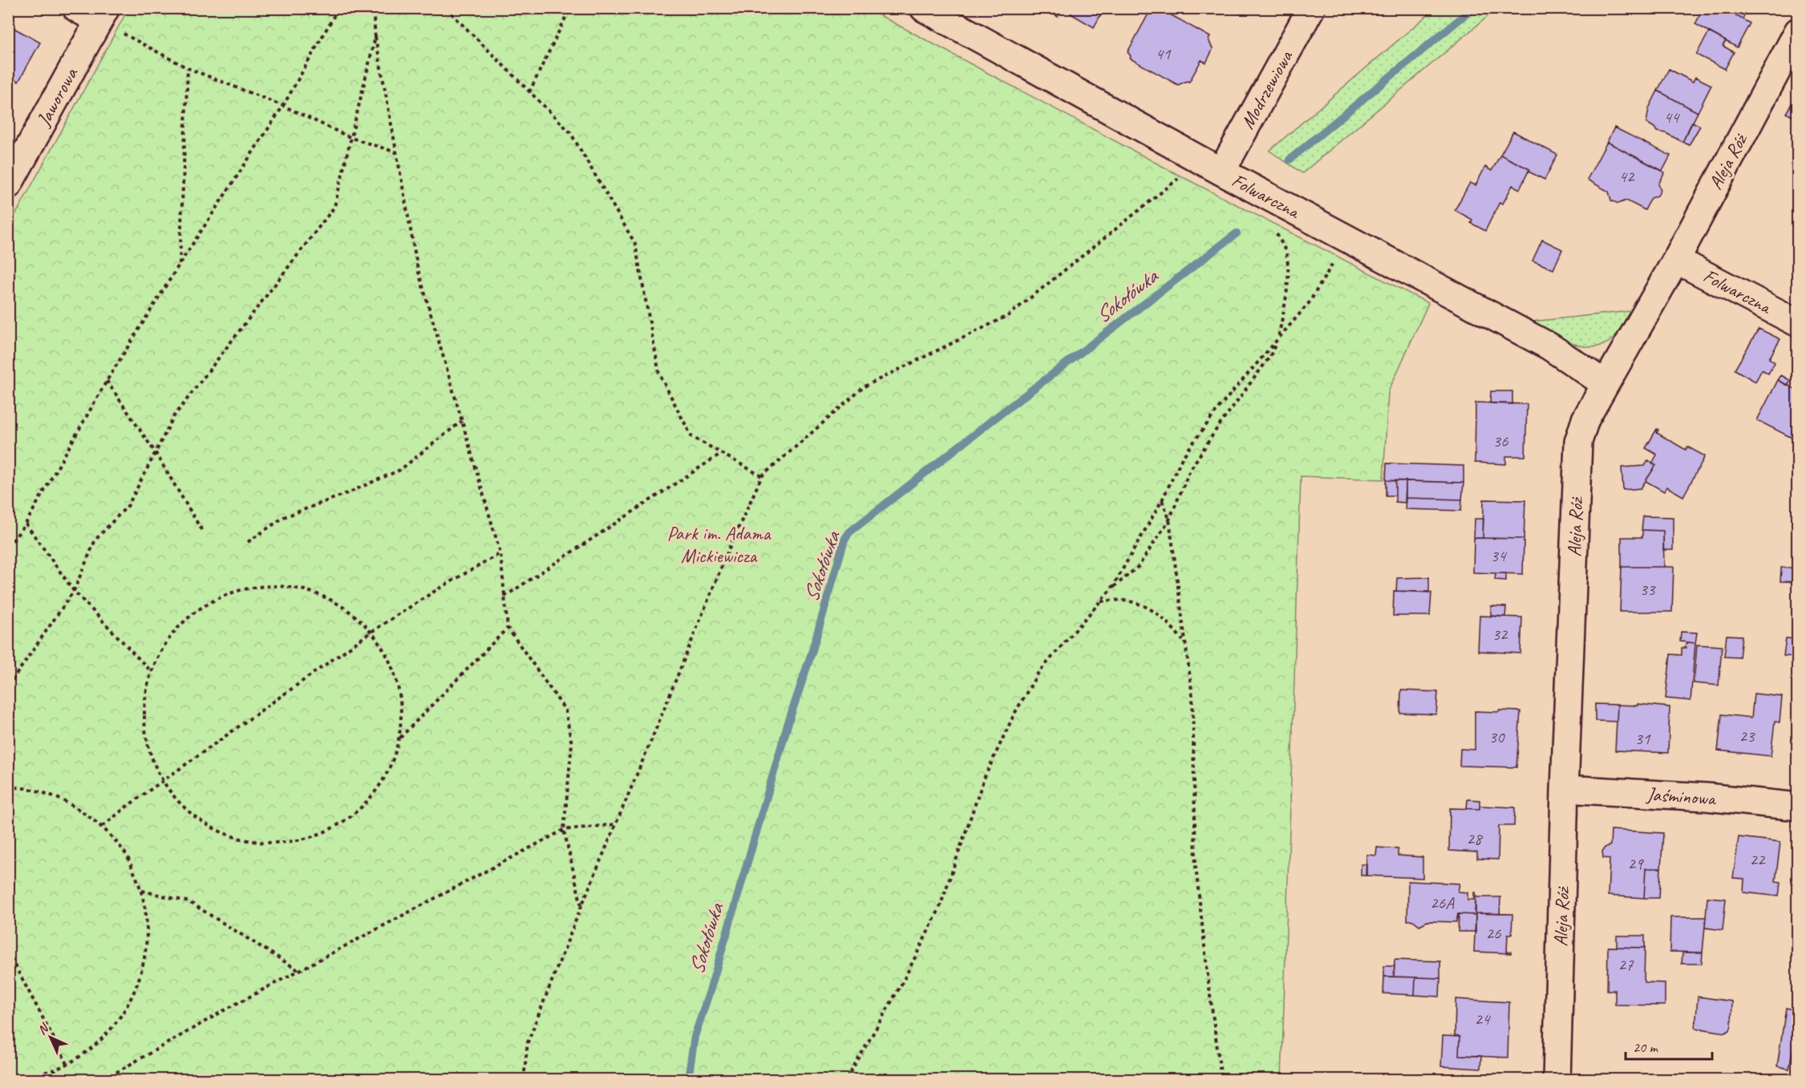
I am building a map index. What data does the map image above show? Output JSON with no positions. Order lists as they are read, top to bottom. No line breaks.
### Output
{"streets":{"street":["Modrzewiowa","Jaworowa","Aleja Róż","Folwarczna","Jaśminowa"]},"crossings":[["Modrzewiowa","Folwarczna"],["Aleja Róż","Folwarczna"],["Aleja Róż","Jaśminowa"]],"water":["Sokołówka"],"parks":["Park im. Adama Mickiewicza"],"house_numbers":["41","44","42","36","34","33","32","23","30","31","28","22","29","26A","26","27","24"],"scale_bar":"20 m","north":"top left"}
